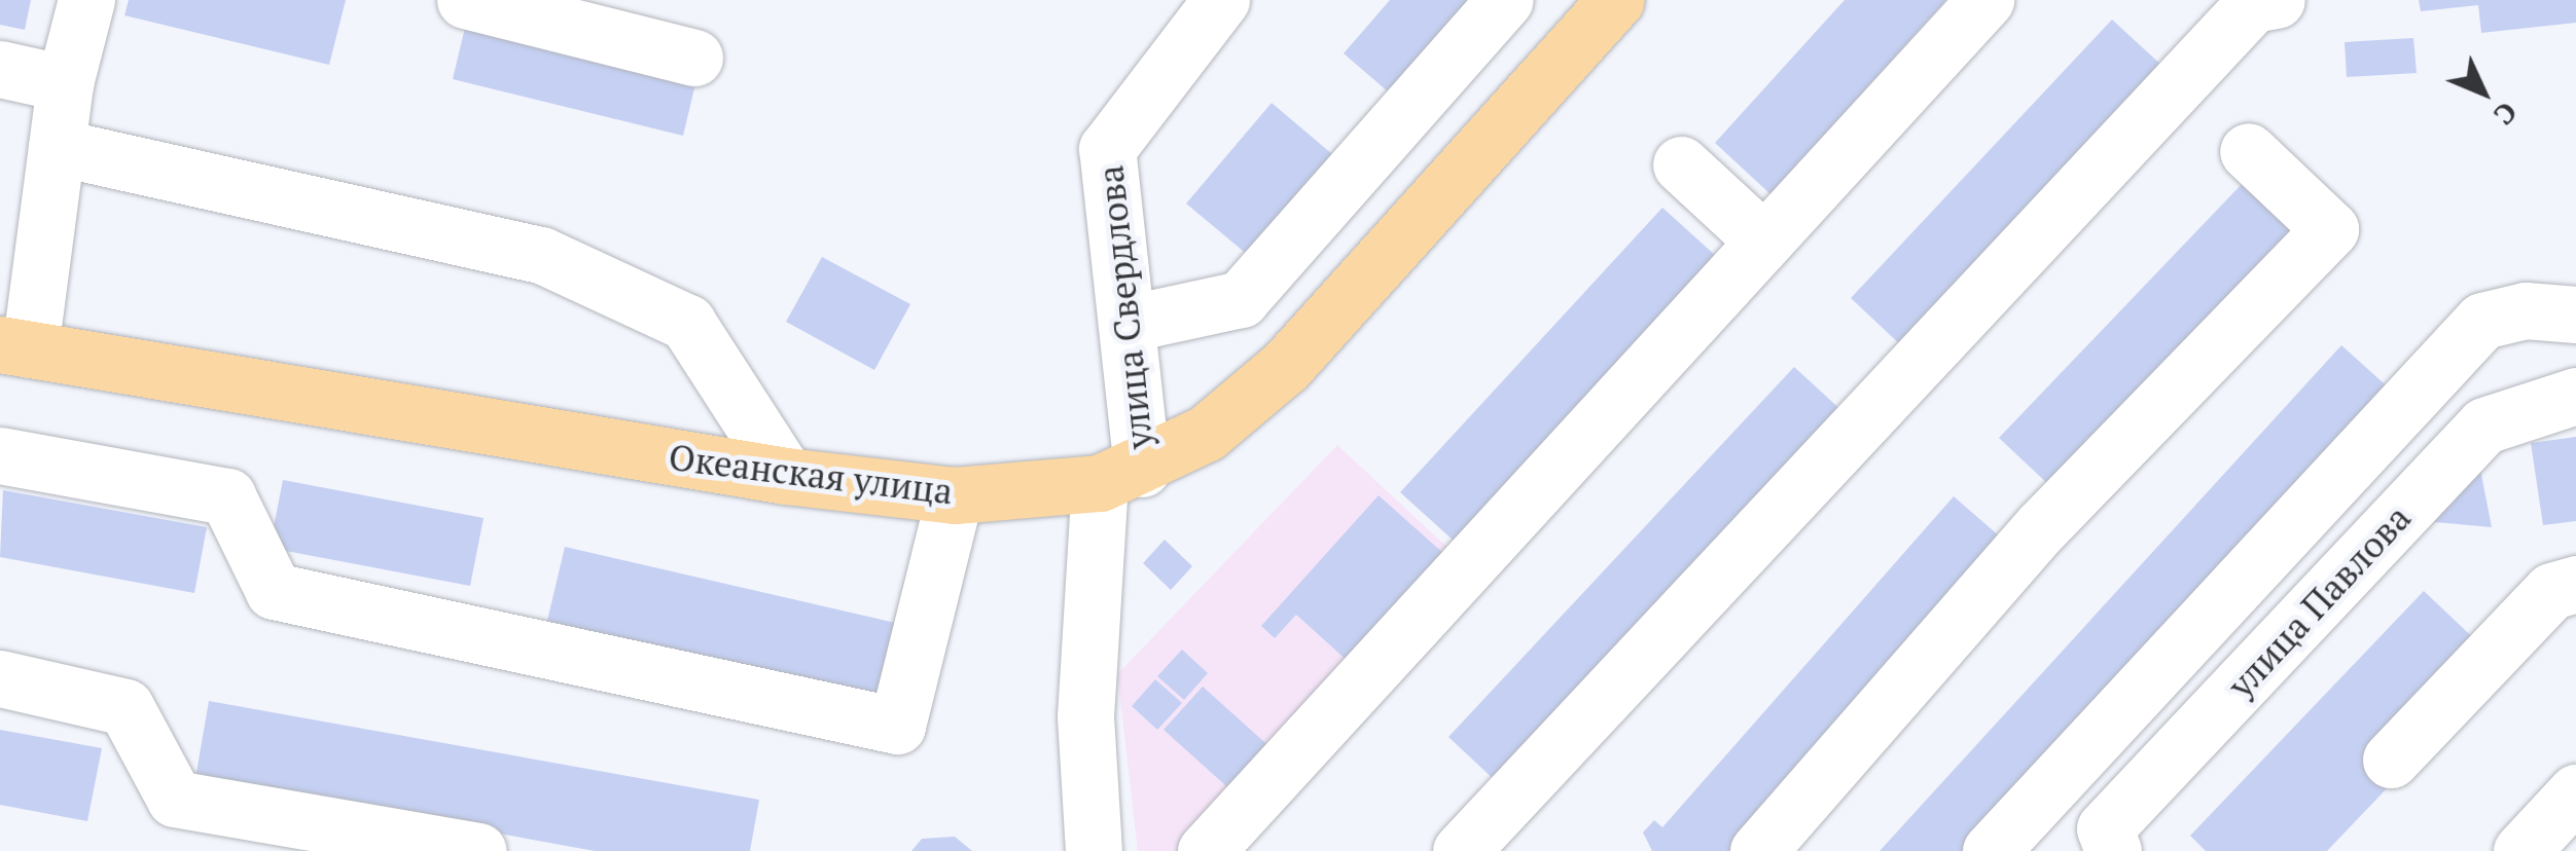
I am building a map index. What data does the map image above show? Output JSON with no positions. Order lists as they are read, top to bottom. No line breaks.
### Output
{"streets":{"main road":["Океанская улица"],"street":["улица Свердлова","улица Павлова"]},"crossings":[["улица Свердлова","Океанская улица"]],"north":"bottom right"}
